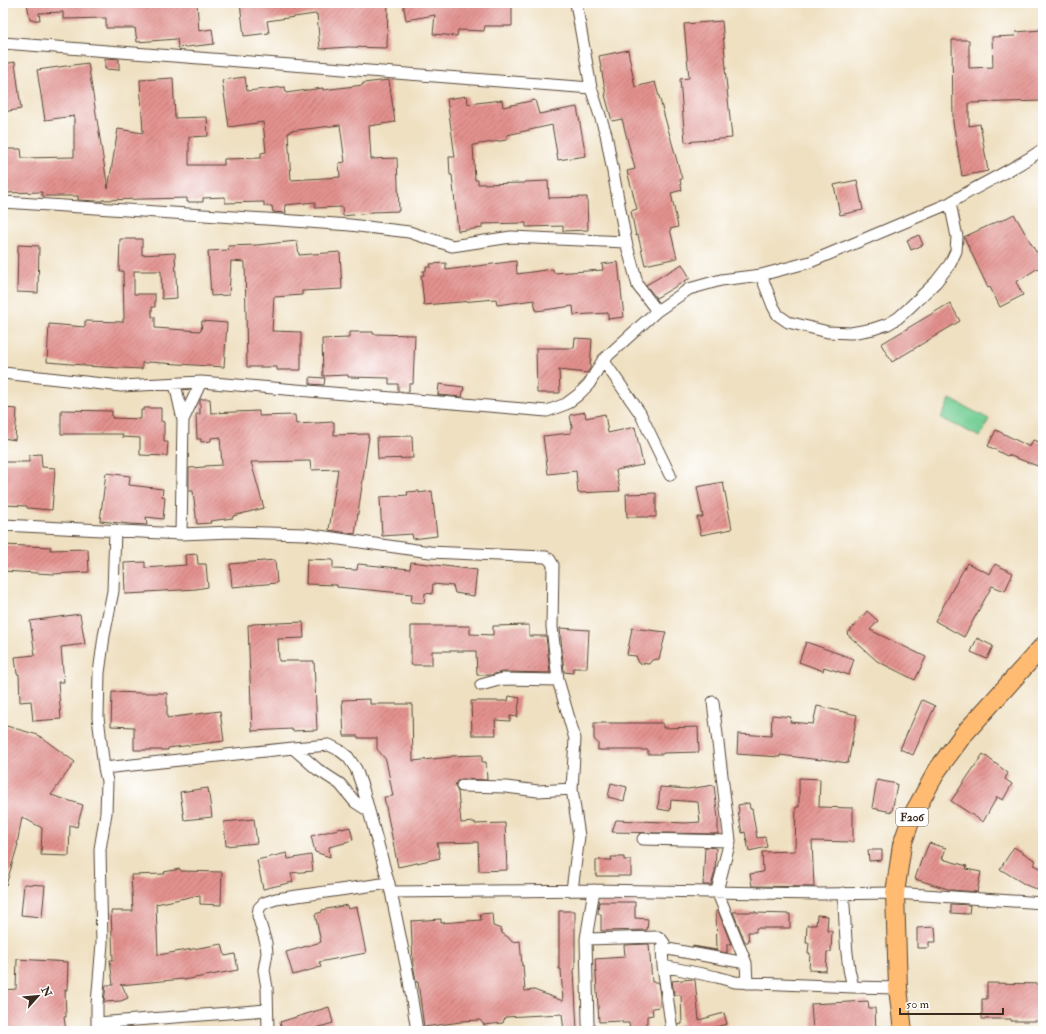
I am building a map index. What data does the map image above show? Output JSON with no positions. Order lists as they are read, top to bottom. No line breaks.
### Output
{"streets":{"main road":["F206"]},"scale_bar":"50 m","north":"top right"}
